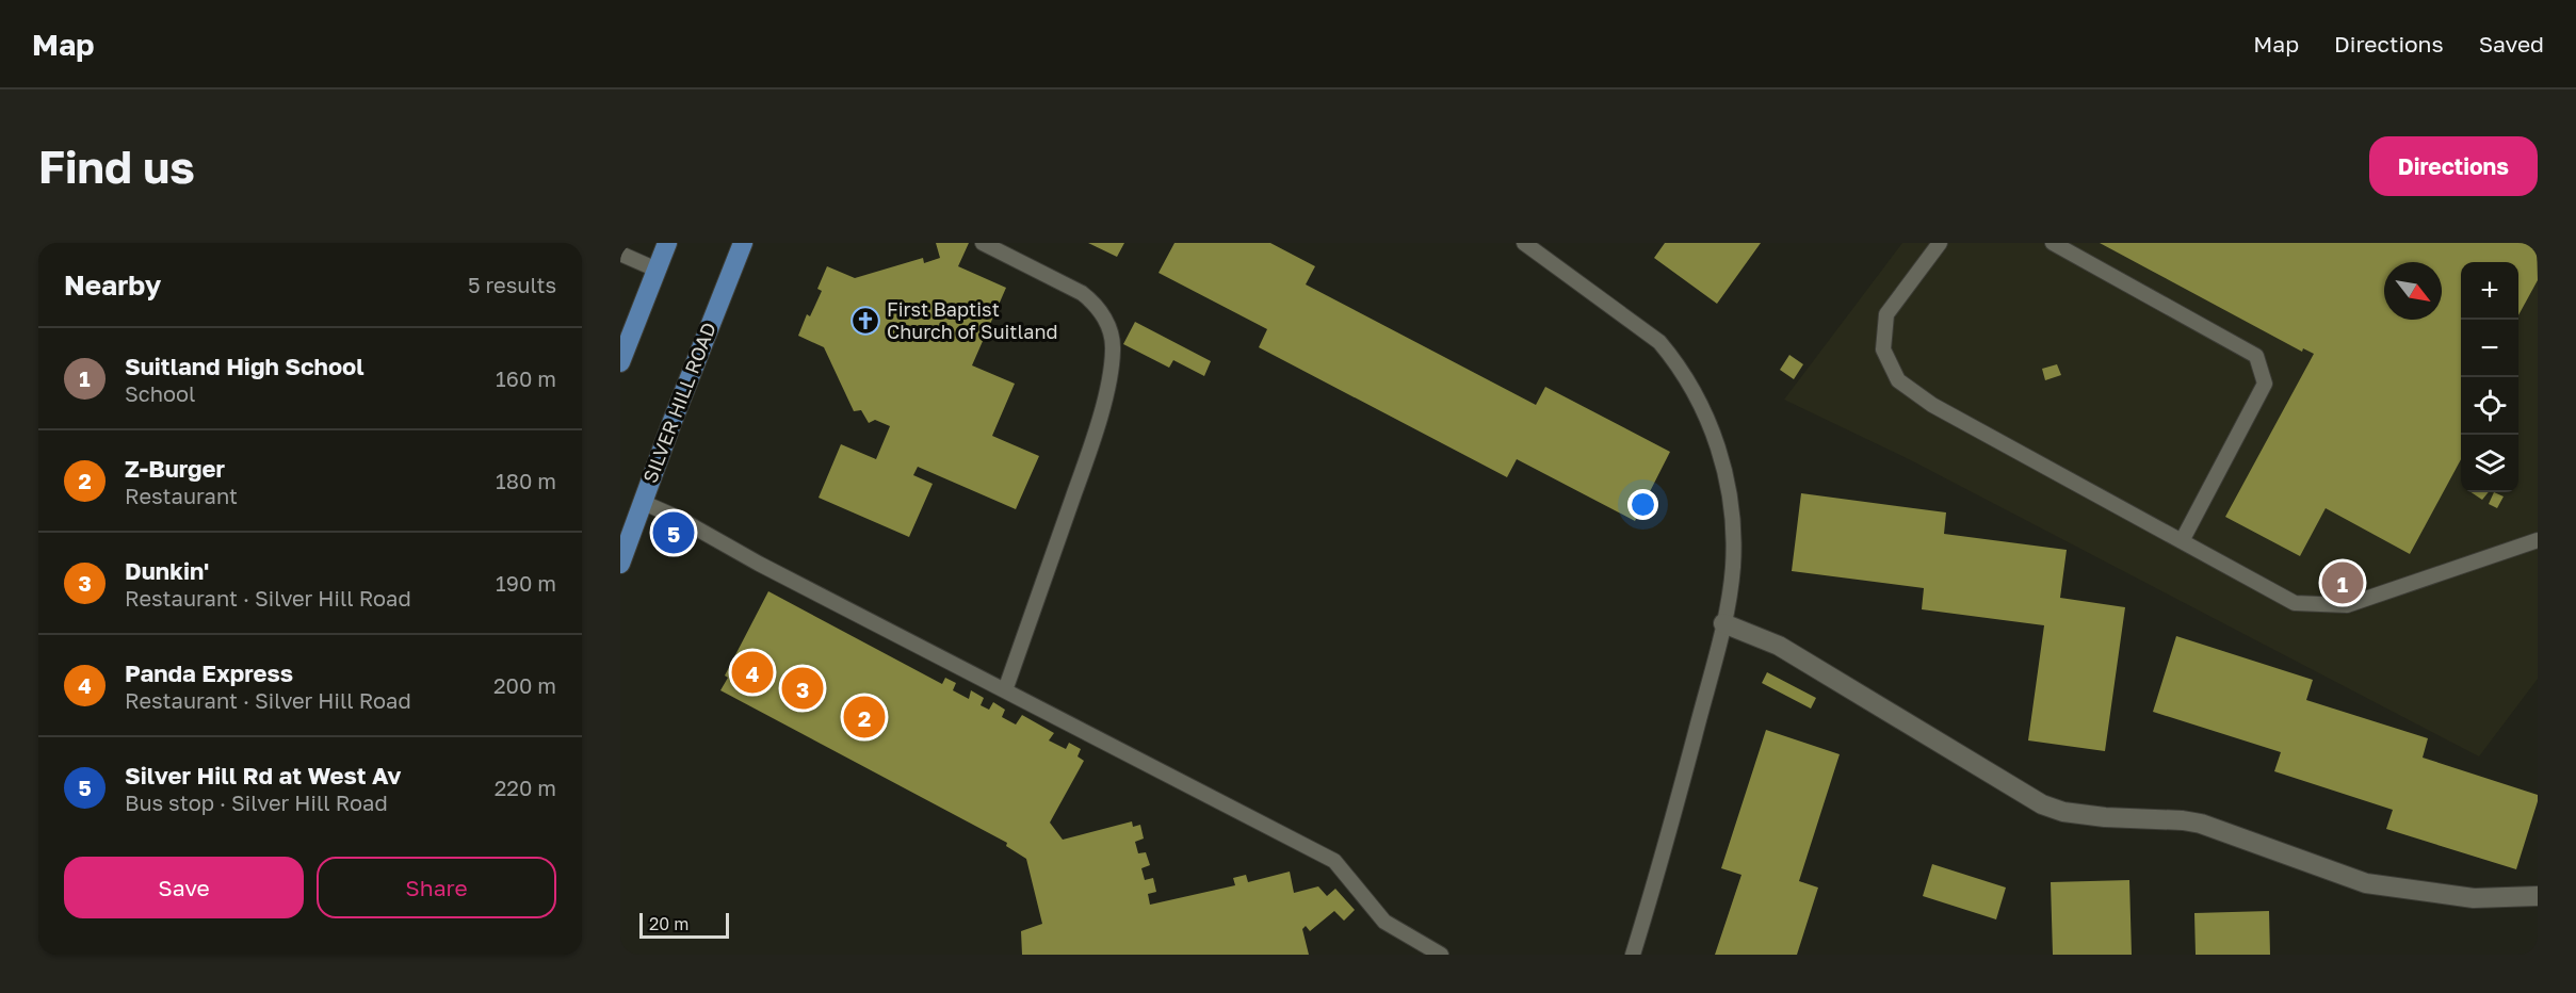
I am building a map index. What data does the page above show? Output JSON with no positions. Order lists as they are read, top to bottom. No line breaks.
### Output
{"streets":{"main road":["SILVER HILL ROAD"]},"places":{"church":["First Baptist Church of Suitland"]},"scale_bar":"20 m","north":"bottom right","page":{"header":"Map","nav":["Map","Directions","Saved"],"buttons":["Directions",["Save","Share"]],"title":"Find us","heading":["Nearby","5 results"],"map_buttons":["+","−"],"list":[{"mark":"1","name":"Suitland High School","note":"School","value":"160 m"},{"mark":"2","name":"Z-Burger","note":"Restaurant","value":"180 m"},{"mark":"3","name":"Dunkin'","note":"Restaurant · Silver Hill Road","value":"190 m"},{"mark":"4","name":"Panda Express","note":"Restaurant · Silver Hill Road","value":"200 m"},{"mark":"5","name":"Silver Hill Rd at West Av","note":"Bus stop · Silver Hill Road","value":"220 m"}],"pins":["5","1","4","3","2"],"scale":"20 m"}}
